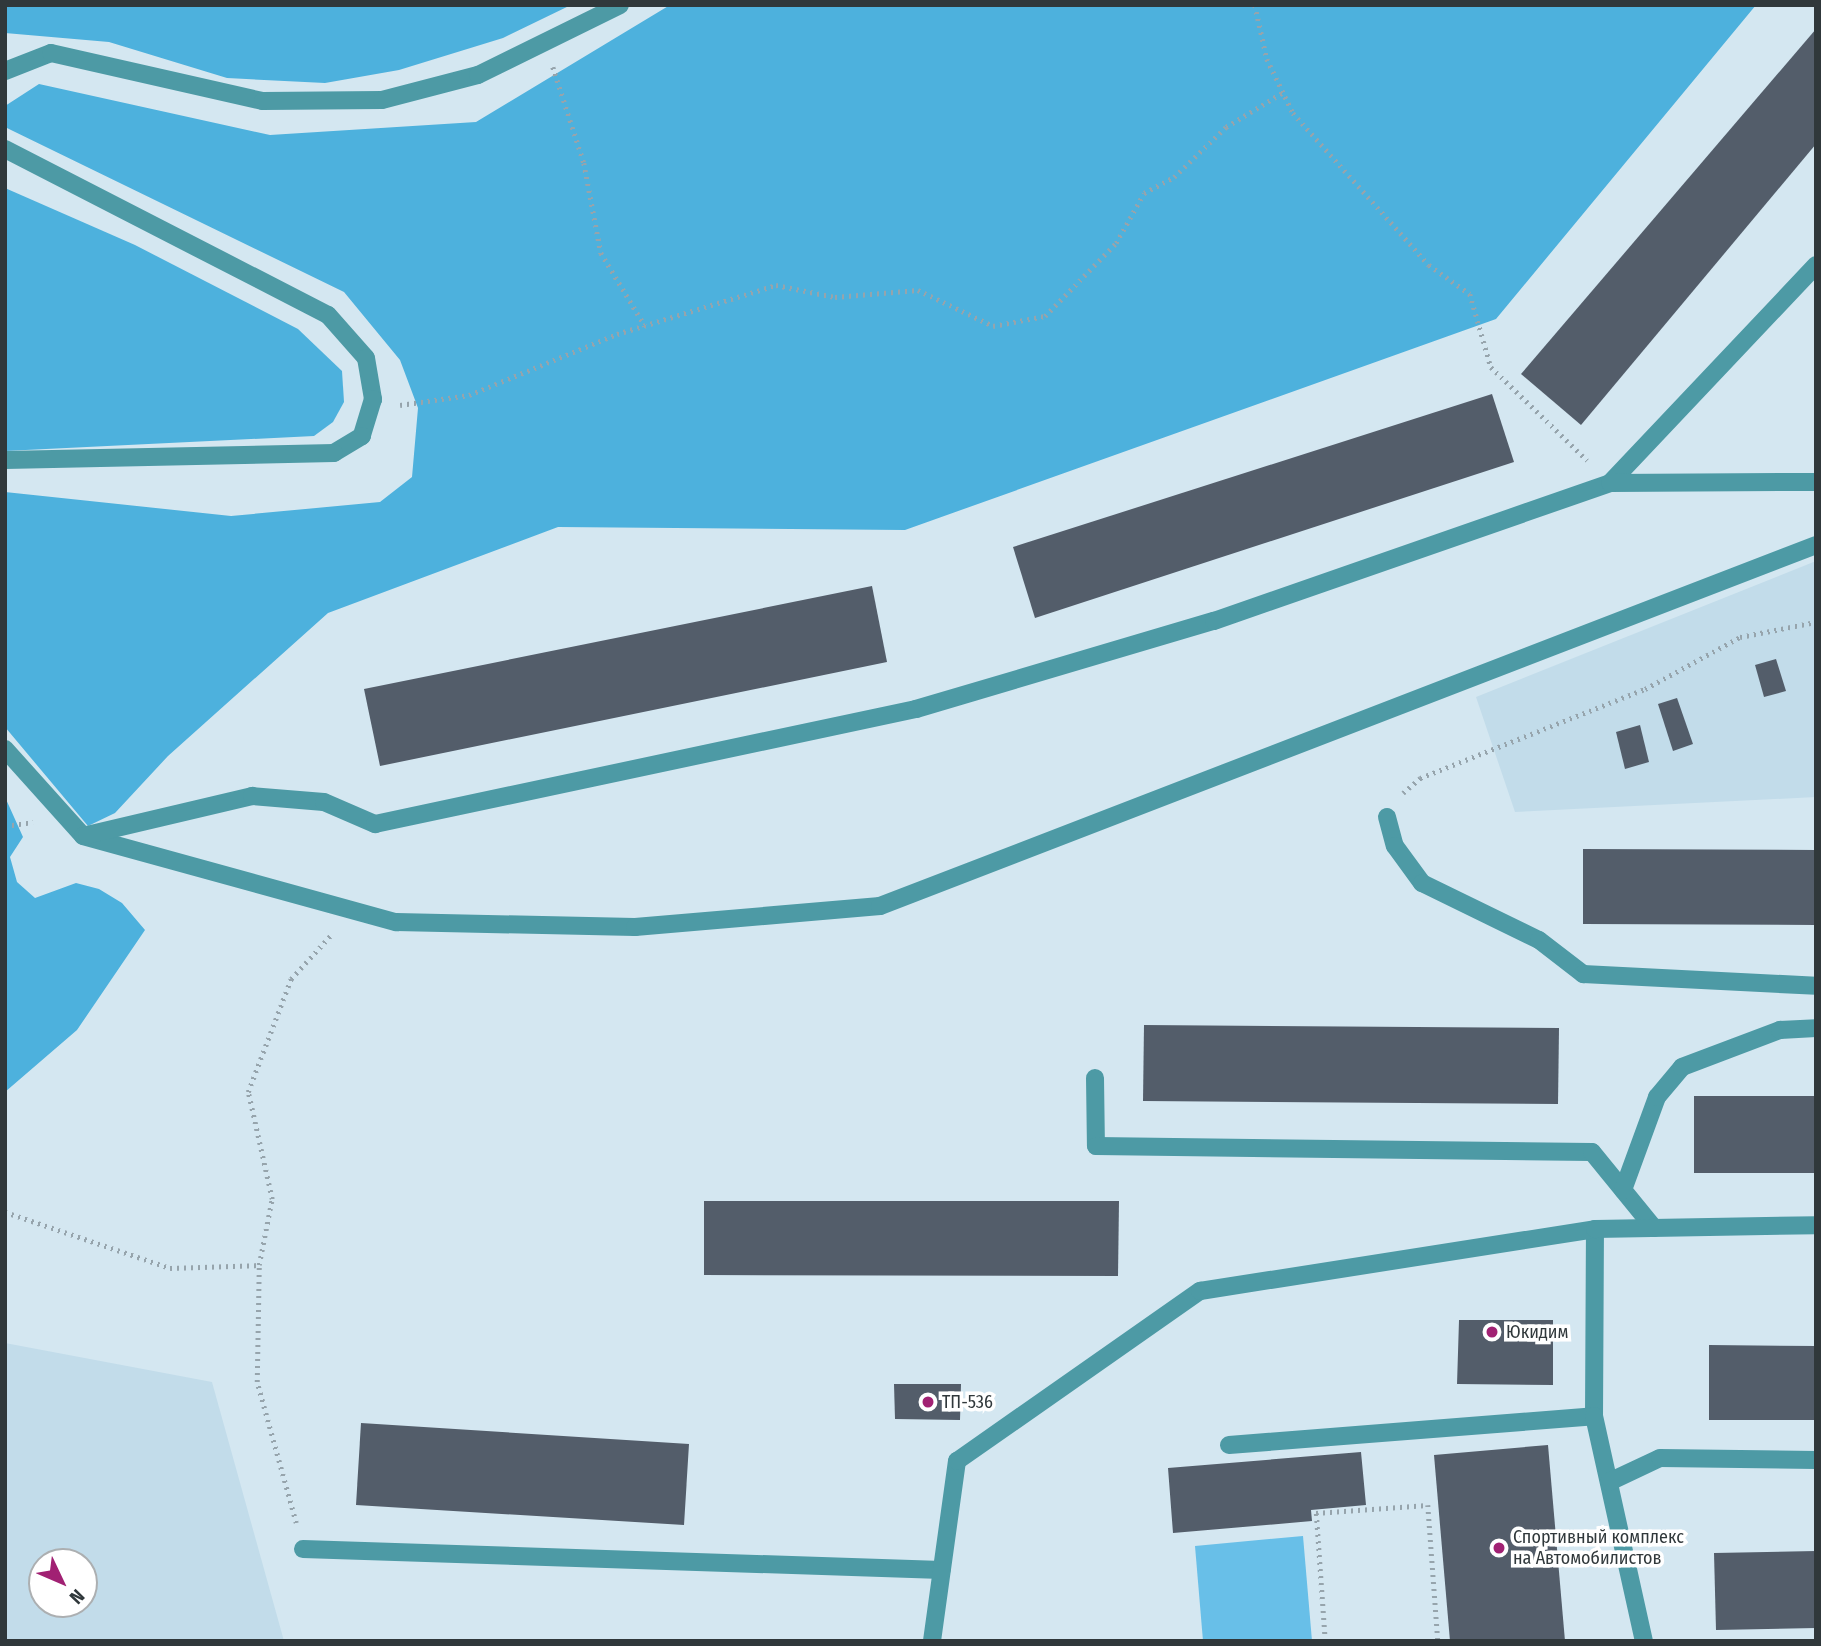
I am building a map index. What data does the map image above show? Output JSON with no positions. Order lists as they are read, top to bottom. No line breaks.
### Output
{"places":["Юкидим","ТП-536","Спортивный комплекс на Автомобилистов"],"north":"bottom right"}
